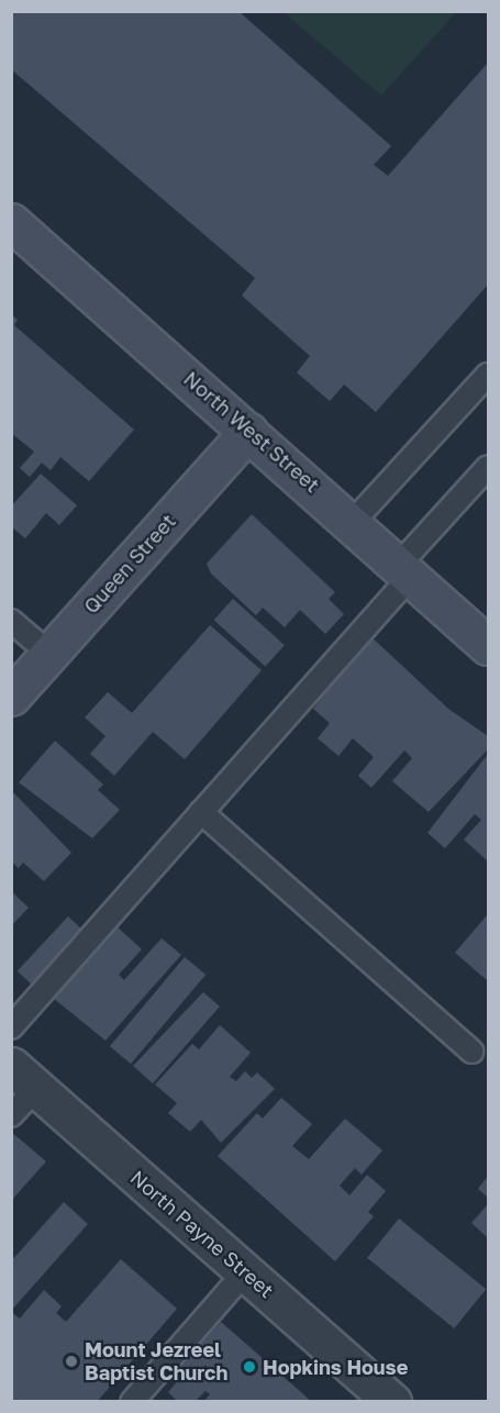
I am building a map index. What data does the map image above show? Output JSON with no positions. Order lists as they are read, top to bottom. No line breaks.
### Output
{"streets":{"main road":["North West Street","Queen Street"],"street":["North Payne Street"]},"crossings":[["North West Street","Queen Street"]],"places":["Mount Jezreel Baptist Church","Hopkins House"]}
